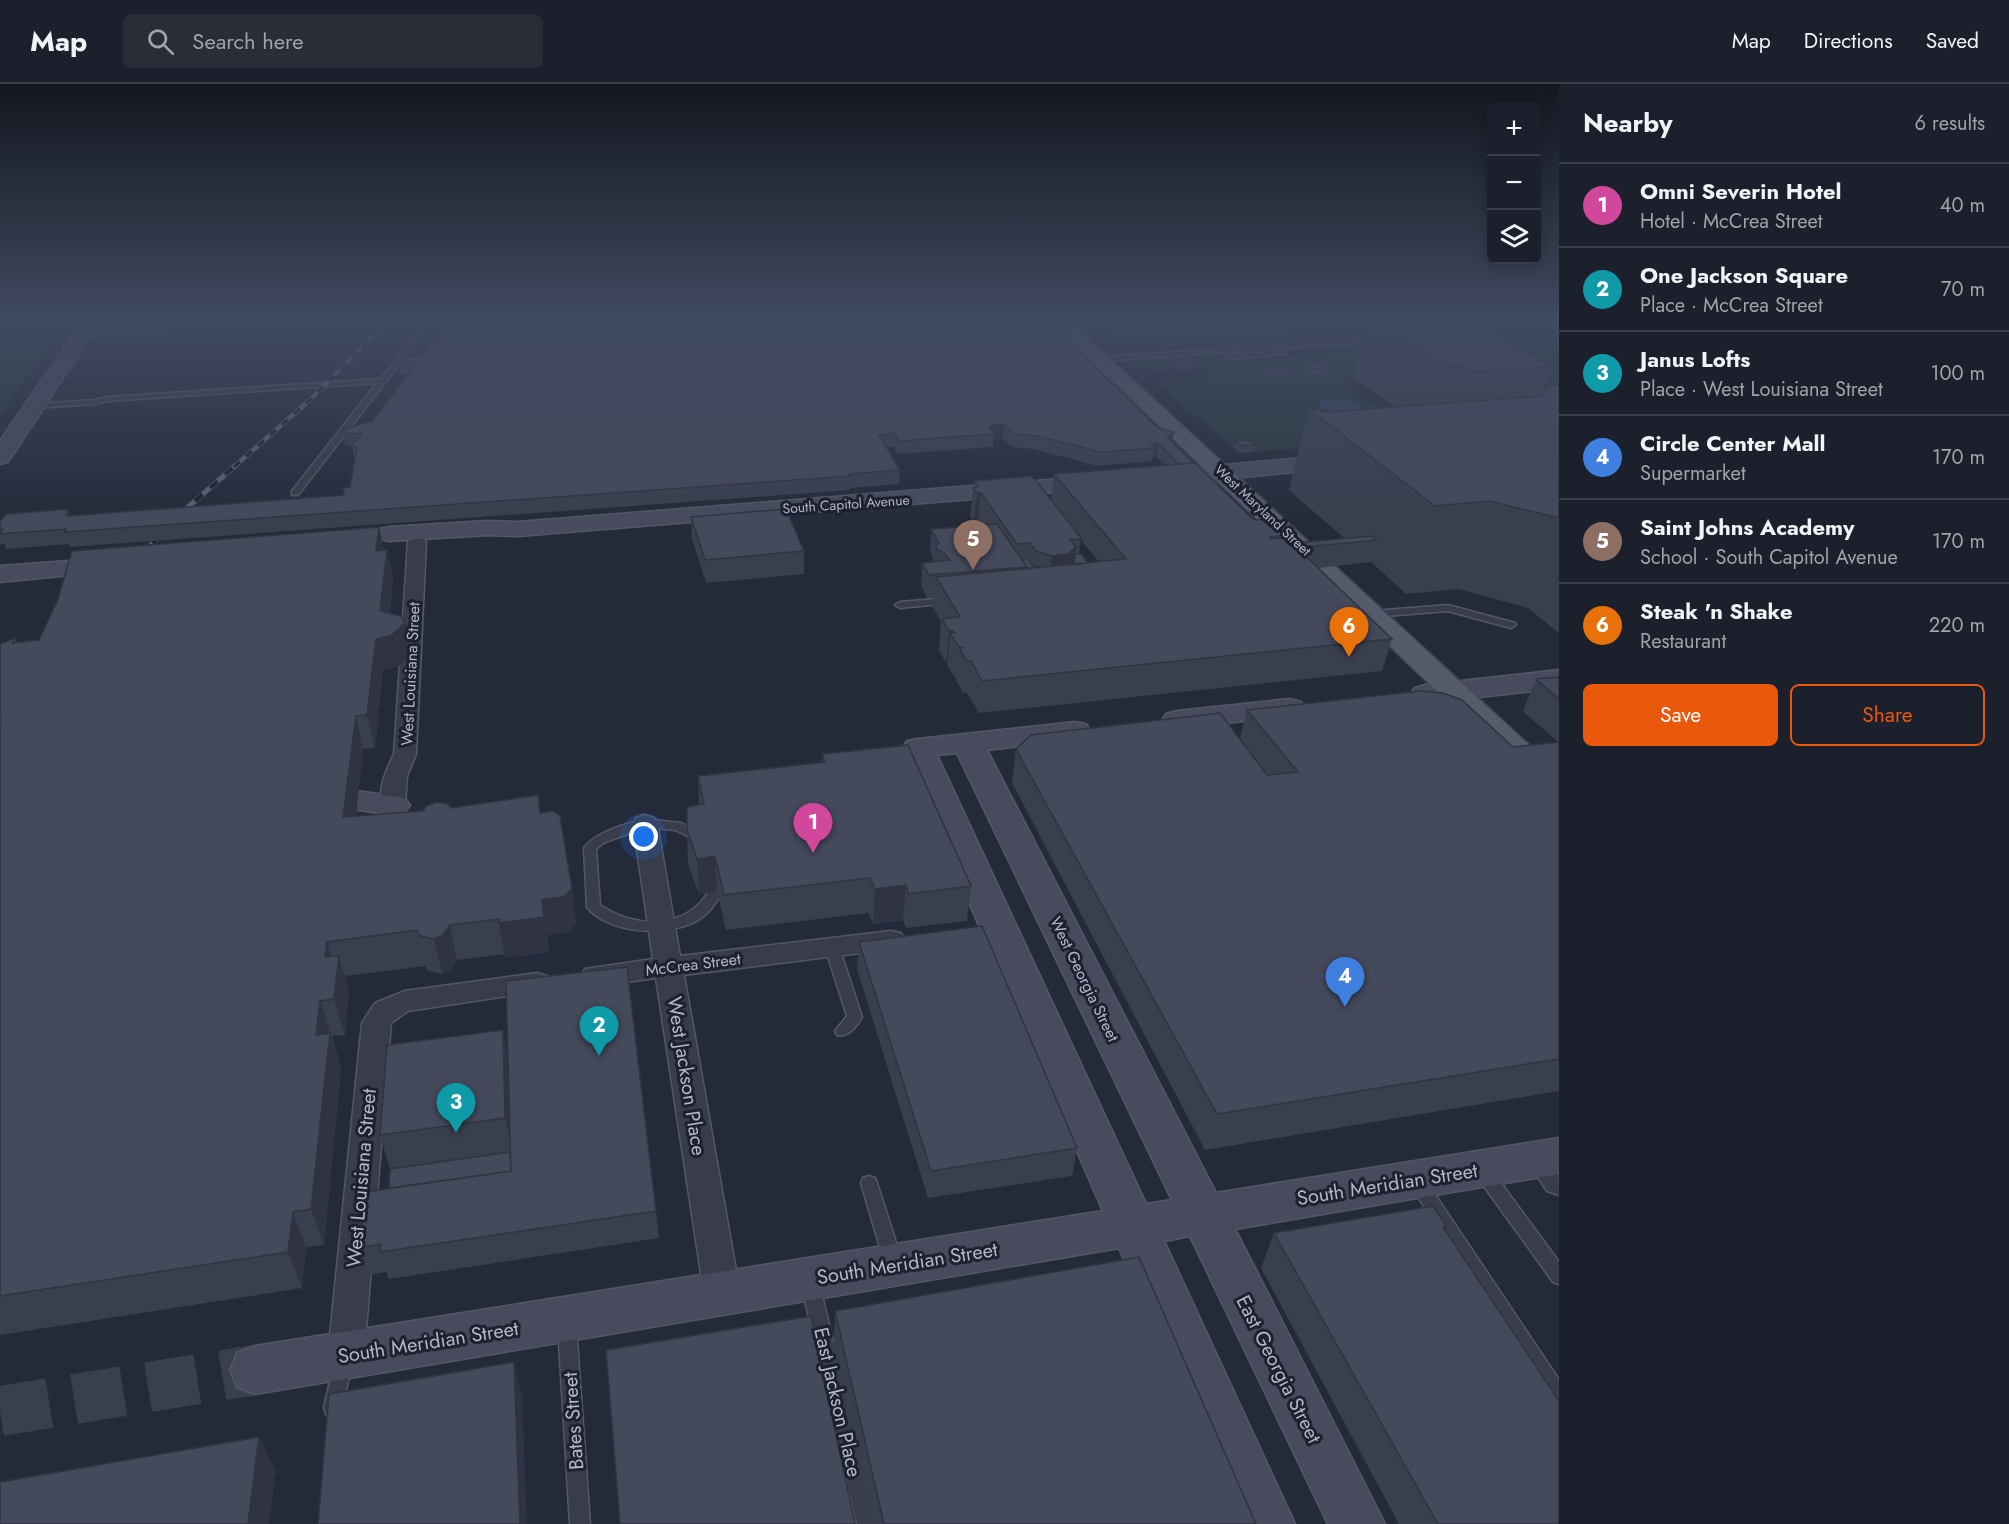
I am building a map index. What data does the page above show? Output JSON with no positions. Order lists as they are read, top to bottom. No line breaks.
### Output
{"streets":{"main road":["South Capitol Avenue","West Maryland Street","West Georgia Street","South Meridian Street","East Georgia Street"],"street":["West Louisiana Street","McCrea Street","West Jackson Place"],"lane":["East Jackson Place","Bates Street"]},"crossings":[["South Capitol Avenue","West Louisiana Street"],["West Louisiana Street","McCrea Street"],["West Louisiana Street","South Meridian Street"],["McCrea Street","West Jackson Place"],["West Georgia Street","South Meridian Street"],["West Georgia Street","East Georgia Street"],["West Jackson Place","South Meridian Street"],["South Meridian Street","East Georgia Street"],["South Meridian Street","East Jackson Place"],["South Meridian Street","Bates Street"]],"page":{"header":"Map","search":"Search here","nav":["Map","Directions","Saved"],"heading":["Nearby","6 results"],"map_buttons":["+","−"],"list":[{"mark":"1","name":"Omni Severin Hotel","note":"Hotel · McCrea Street","value":"40 m"},{"mark":"2","name":"One Jackson Square","note":"Place · McCrea Street","value":"70 m"},{"mark":"3","name":"Janus Lofts","note":"Place · West Louisiana Street","value":"100 m"},{"mark":"4","name":"Circle Center Mall","note":"Supermarket","value":"170 m"},{"mark":"5","name":"Saint Johns Academy","note":"School · South Capitol Avenue","value":"170 m"},{"mark":"6","name":"Steak 'n Shake","note":"Restaurant","value":"220 m"}],"pins":["5","6","1","4","2","3"],"buttons":["Save","Share"]}}
